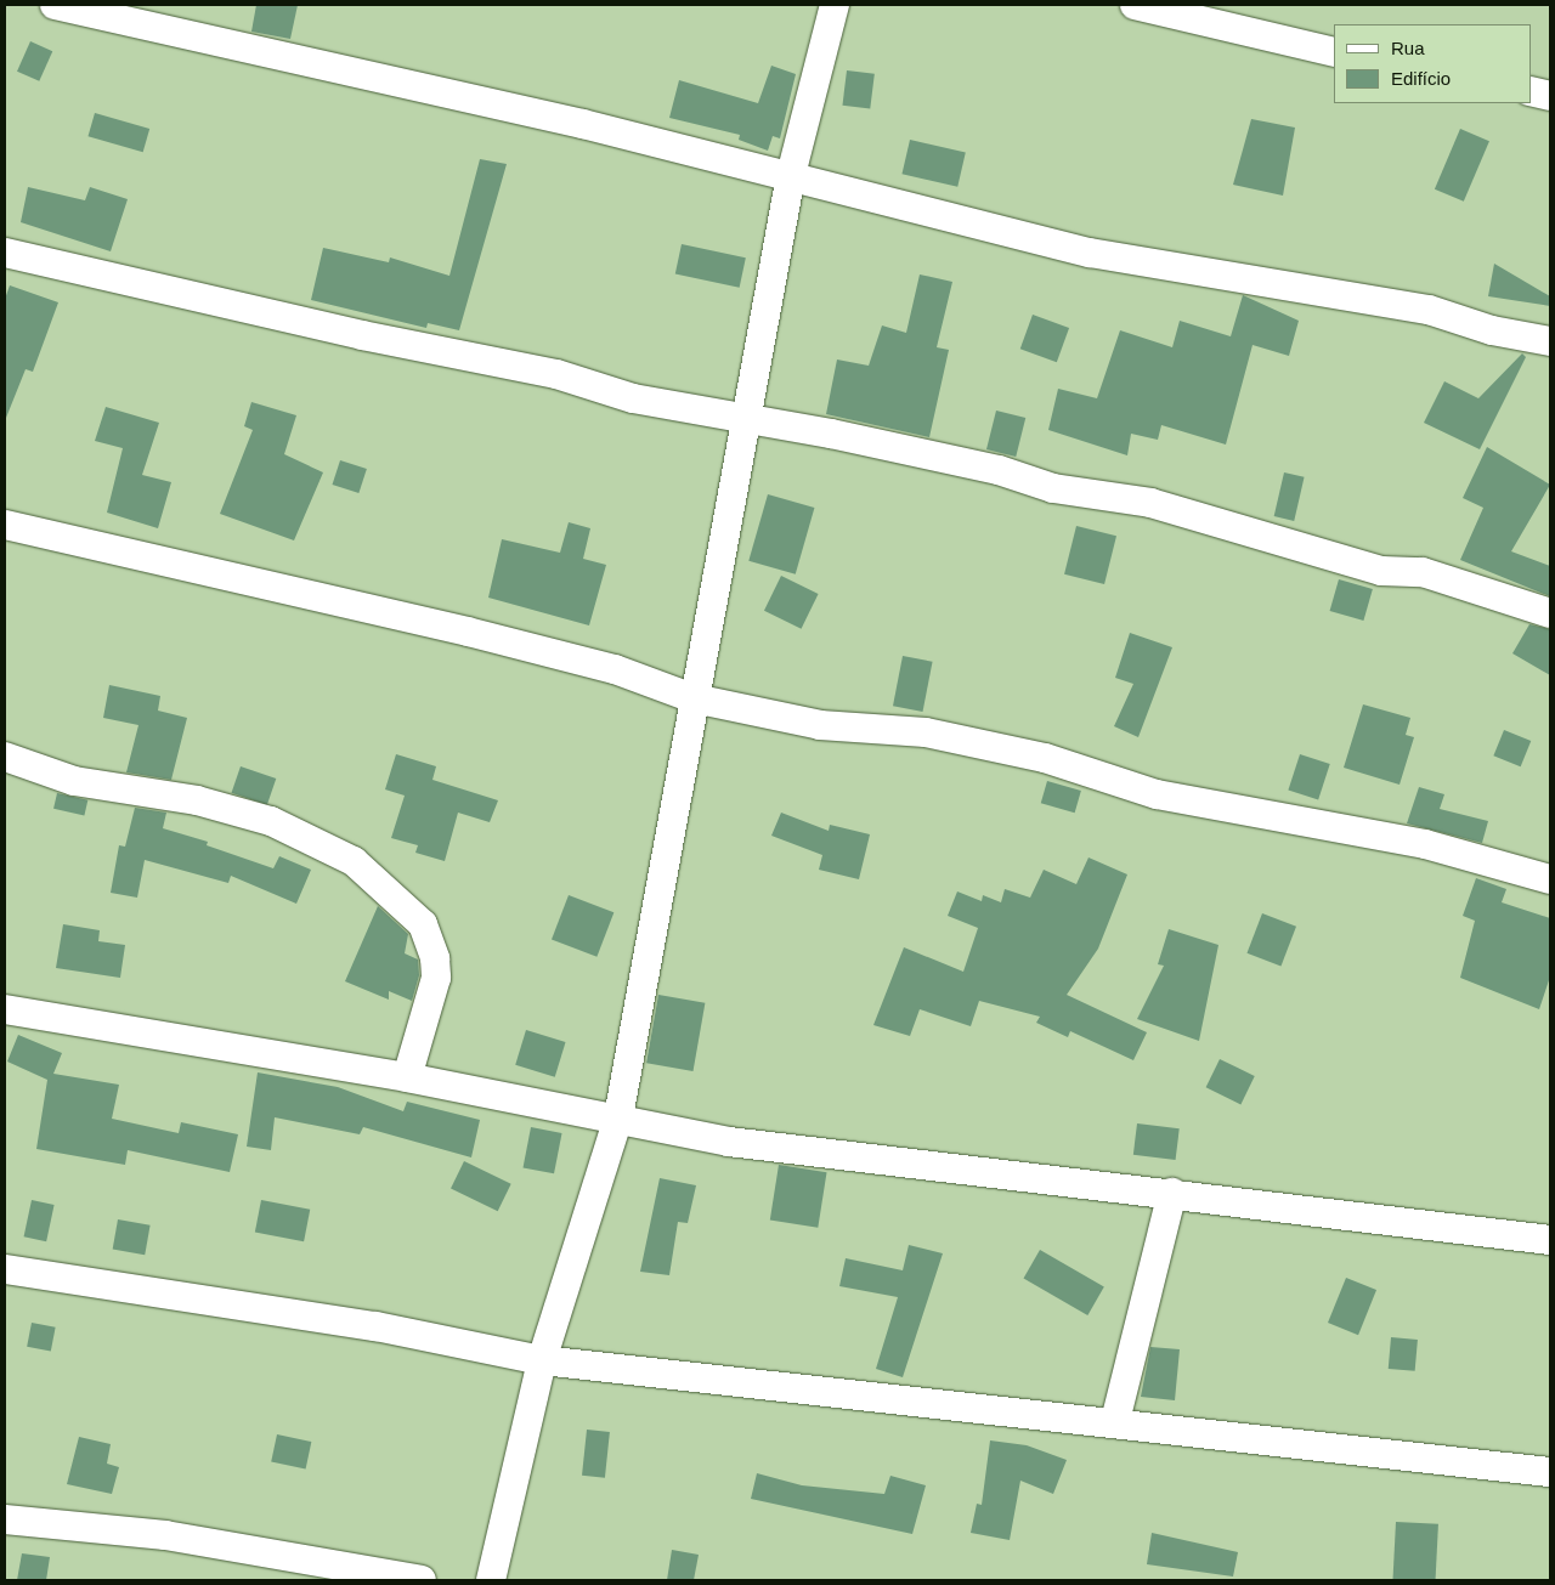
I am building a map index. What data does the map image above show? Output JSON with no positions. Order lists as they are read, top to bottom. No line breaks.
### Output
{"legend":["Rua","Edifício"]}
